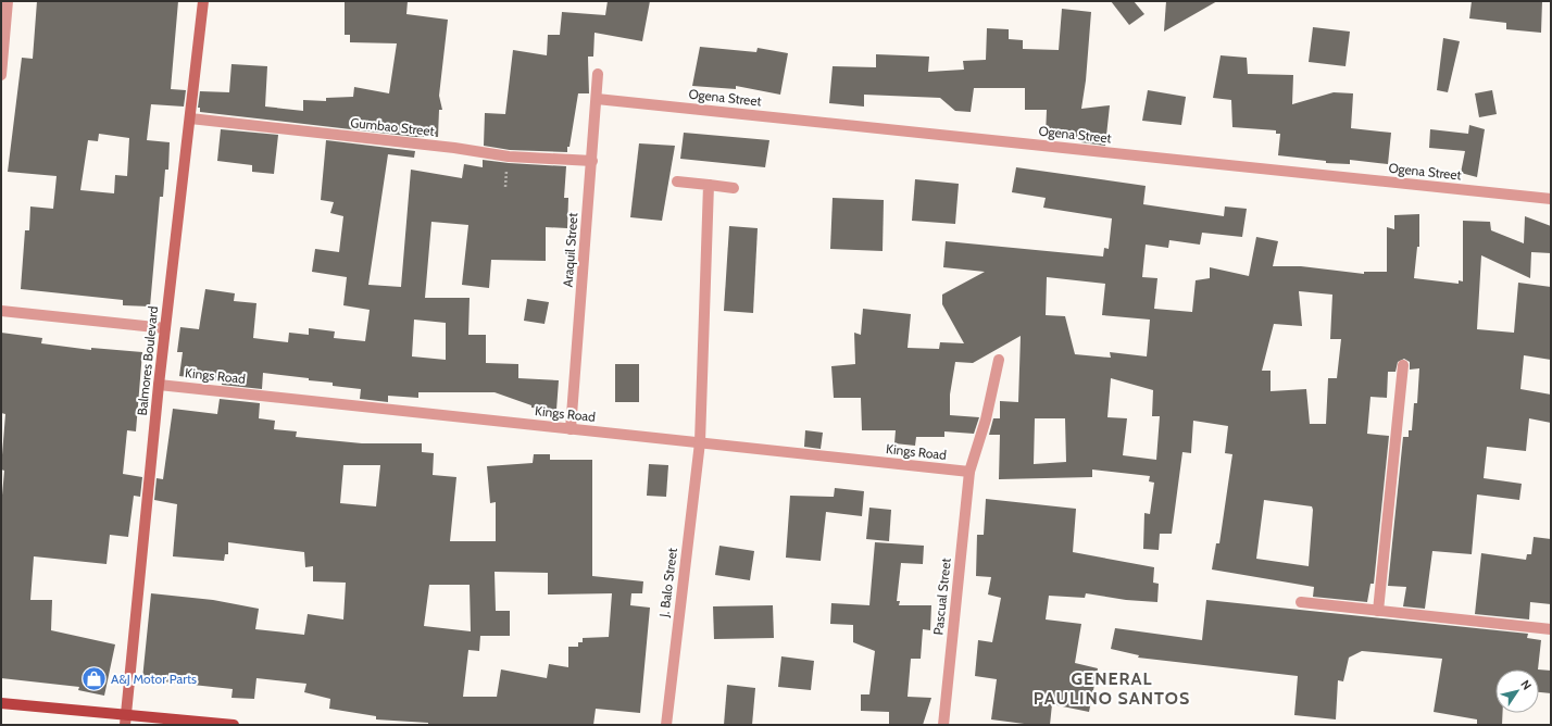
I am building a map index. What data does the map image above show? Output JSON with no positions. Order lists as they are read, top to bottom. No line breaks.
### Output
{"streets":{"main road":["Balmores Boulevard"],"street":["Ogena Street","Gumbao Street","Araquil Street","Kings Road","J. Balo Street","Pascual Street"]},"crossings":[["Ogena Street","Araquil Street"],["Gumbao Street","Araquil Street"],["Gumbao Street","Balmores Boulevard"],["Araquil Street","Kings Road"],["Balmores Boulevard","Kings Road"],["Kings Road","J. Balo Street"],["Kings Road","Pascual Street"]],"districts":["GENERAL PAULINO SANTOS"],"places":{"shop":["A&J Motor Parts"]},"north":"top right"}
